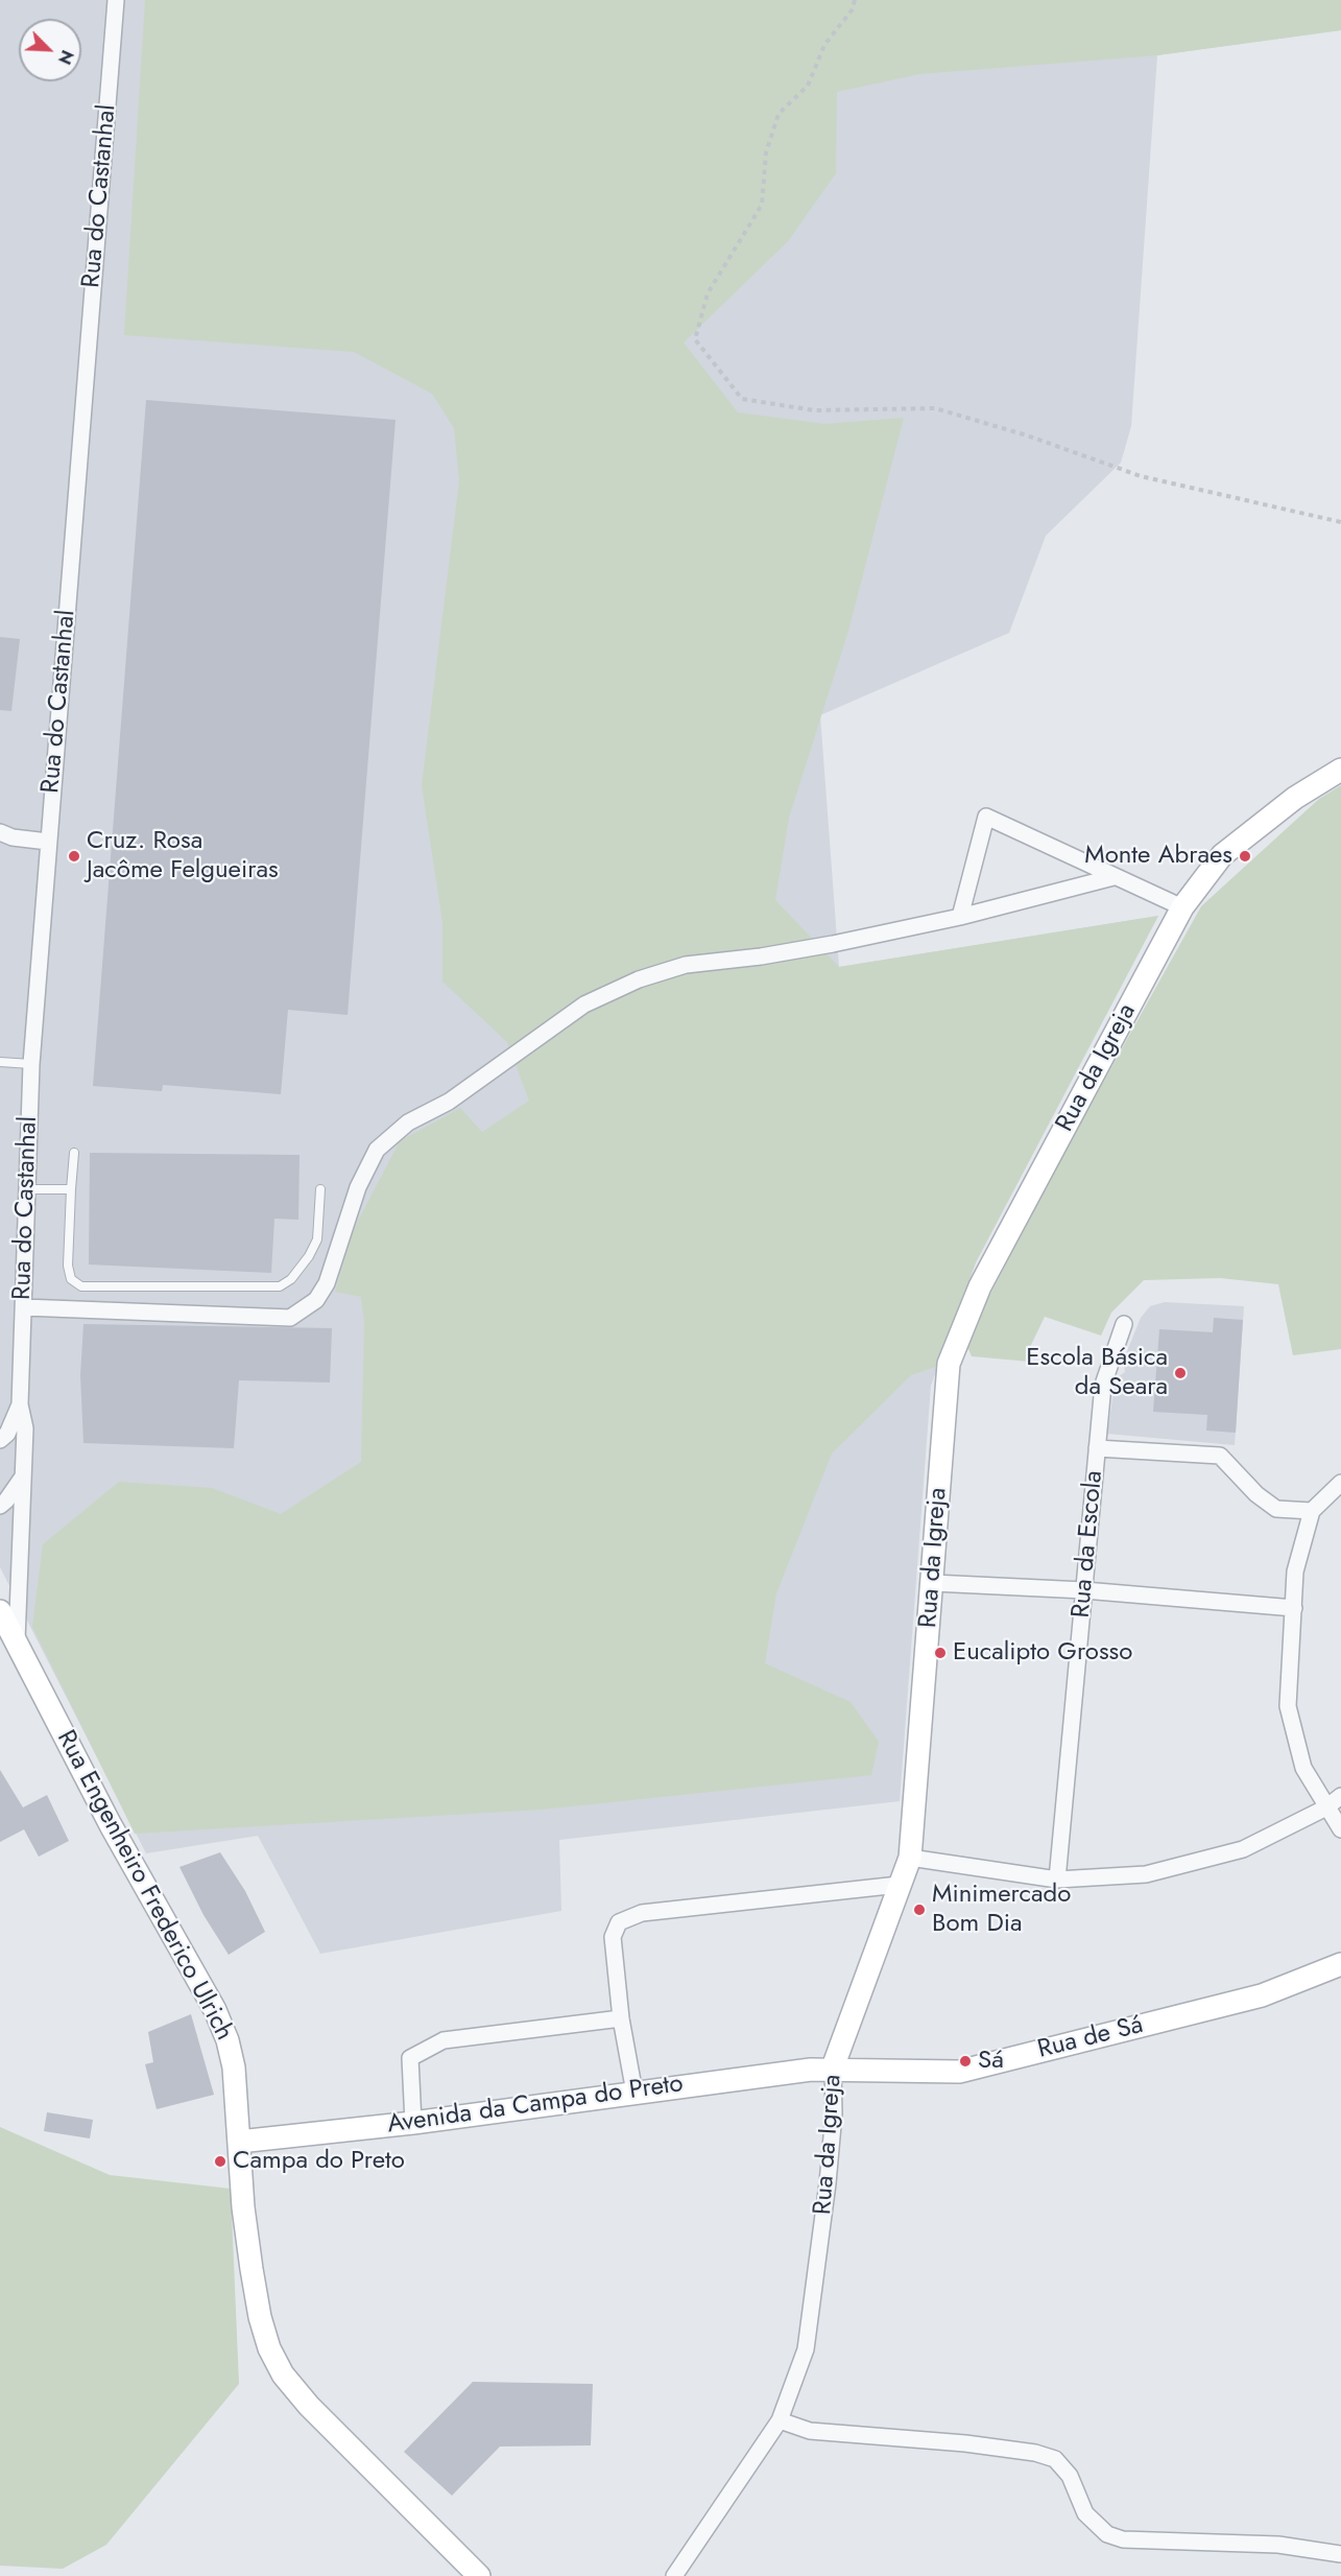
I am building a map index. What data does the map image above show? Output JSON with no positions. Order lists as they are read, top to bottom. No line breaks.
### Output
{"streets":{"street":["Rua do Castanhal","Rua da Igreja","Rua da Escola","Rua Engenheiro Frederico Ulrich","Rua de Sá","Avenida da Campa do Preto"]},"crossings":[["Rua do Castanhal","Rua Engenheiro Frederico Ulrich"],["Rua da Igreja","Rua de Sá"],["Rua da Igreja","Avenida da Campa do Preto"],["Rua Engenheiro Frederico Ulrich","Avenida da Campa do Preto"],["Rua de Sá","Avenida da Campa do Preto"]],"places":["Cruz. Rosa Jacôme Felgueiras","Monte Abraes","Escola Básica da Seara","Eucalipto Grosso","Minimercado Bom Dia","Sá","Campa do Preto"],"north":"bottom right"}
